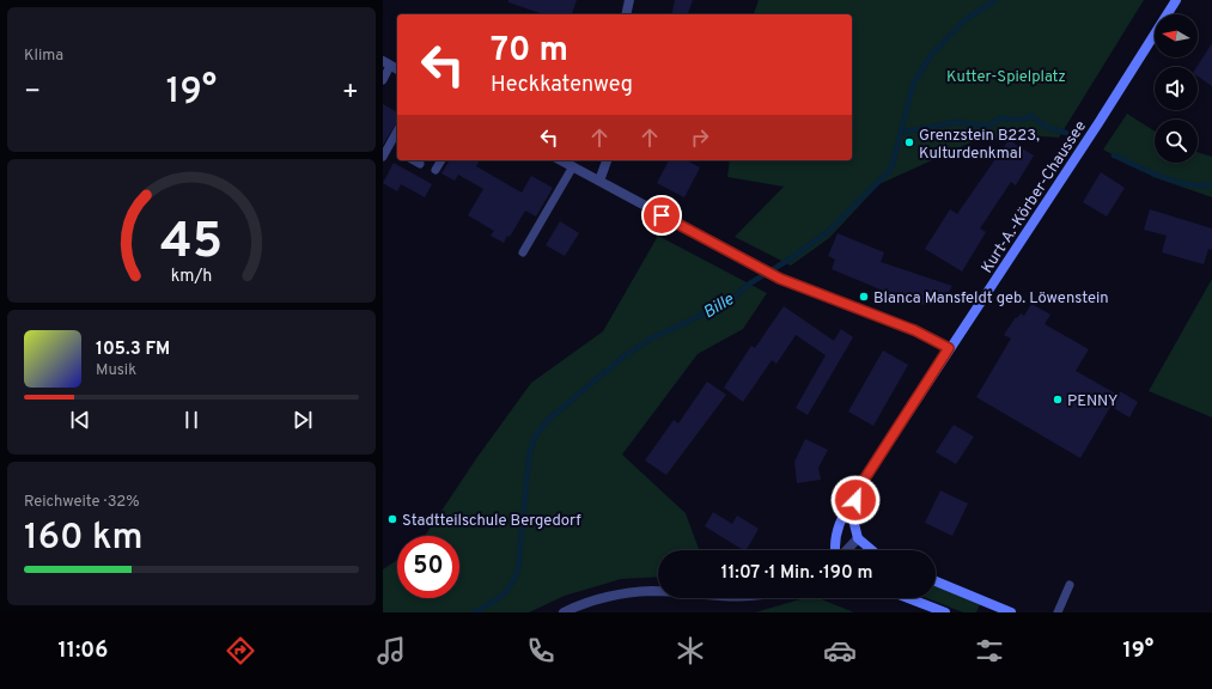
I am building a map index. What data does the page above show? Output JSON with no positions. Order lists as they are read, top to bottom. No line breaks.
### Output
{"streets":{"main road":["Kurt-A.-Körber-Chaussee"]},"water":["Bille"],"parks":["Kutter-Spielplatz"],"places":["Grenzstein B223, Kulturdenkmal","Blanca Mansfeldt geb. Löwenstein","PENNY","Stadtteilschule Bergedorf"],"north":"left","page":{"tile":["Klima",["Reichweite · 32%","160 km"]],"turn":["70 m","Heckkatenweg"],"heat":["−","19°","+"],"song":["105.3 FM","Musik"],"limit":"50","trip":"11:07 · 1 Min. · 190 m","tabs":["11:06","19°"],"gauge":["45","km/h"]}}
